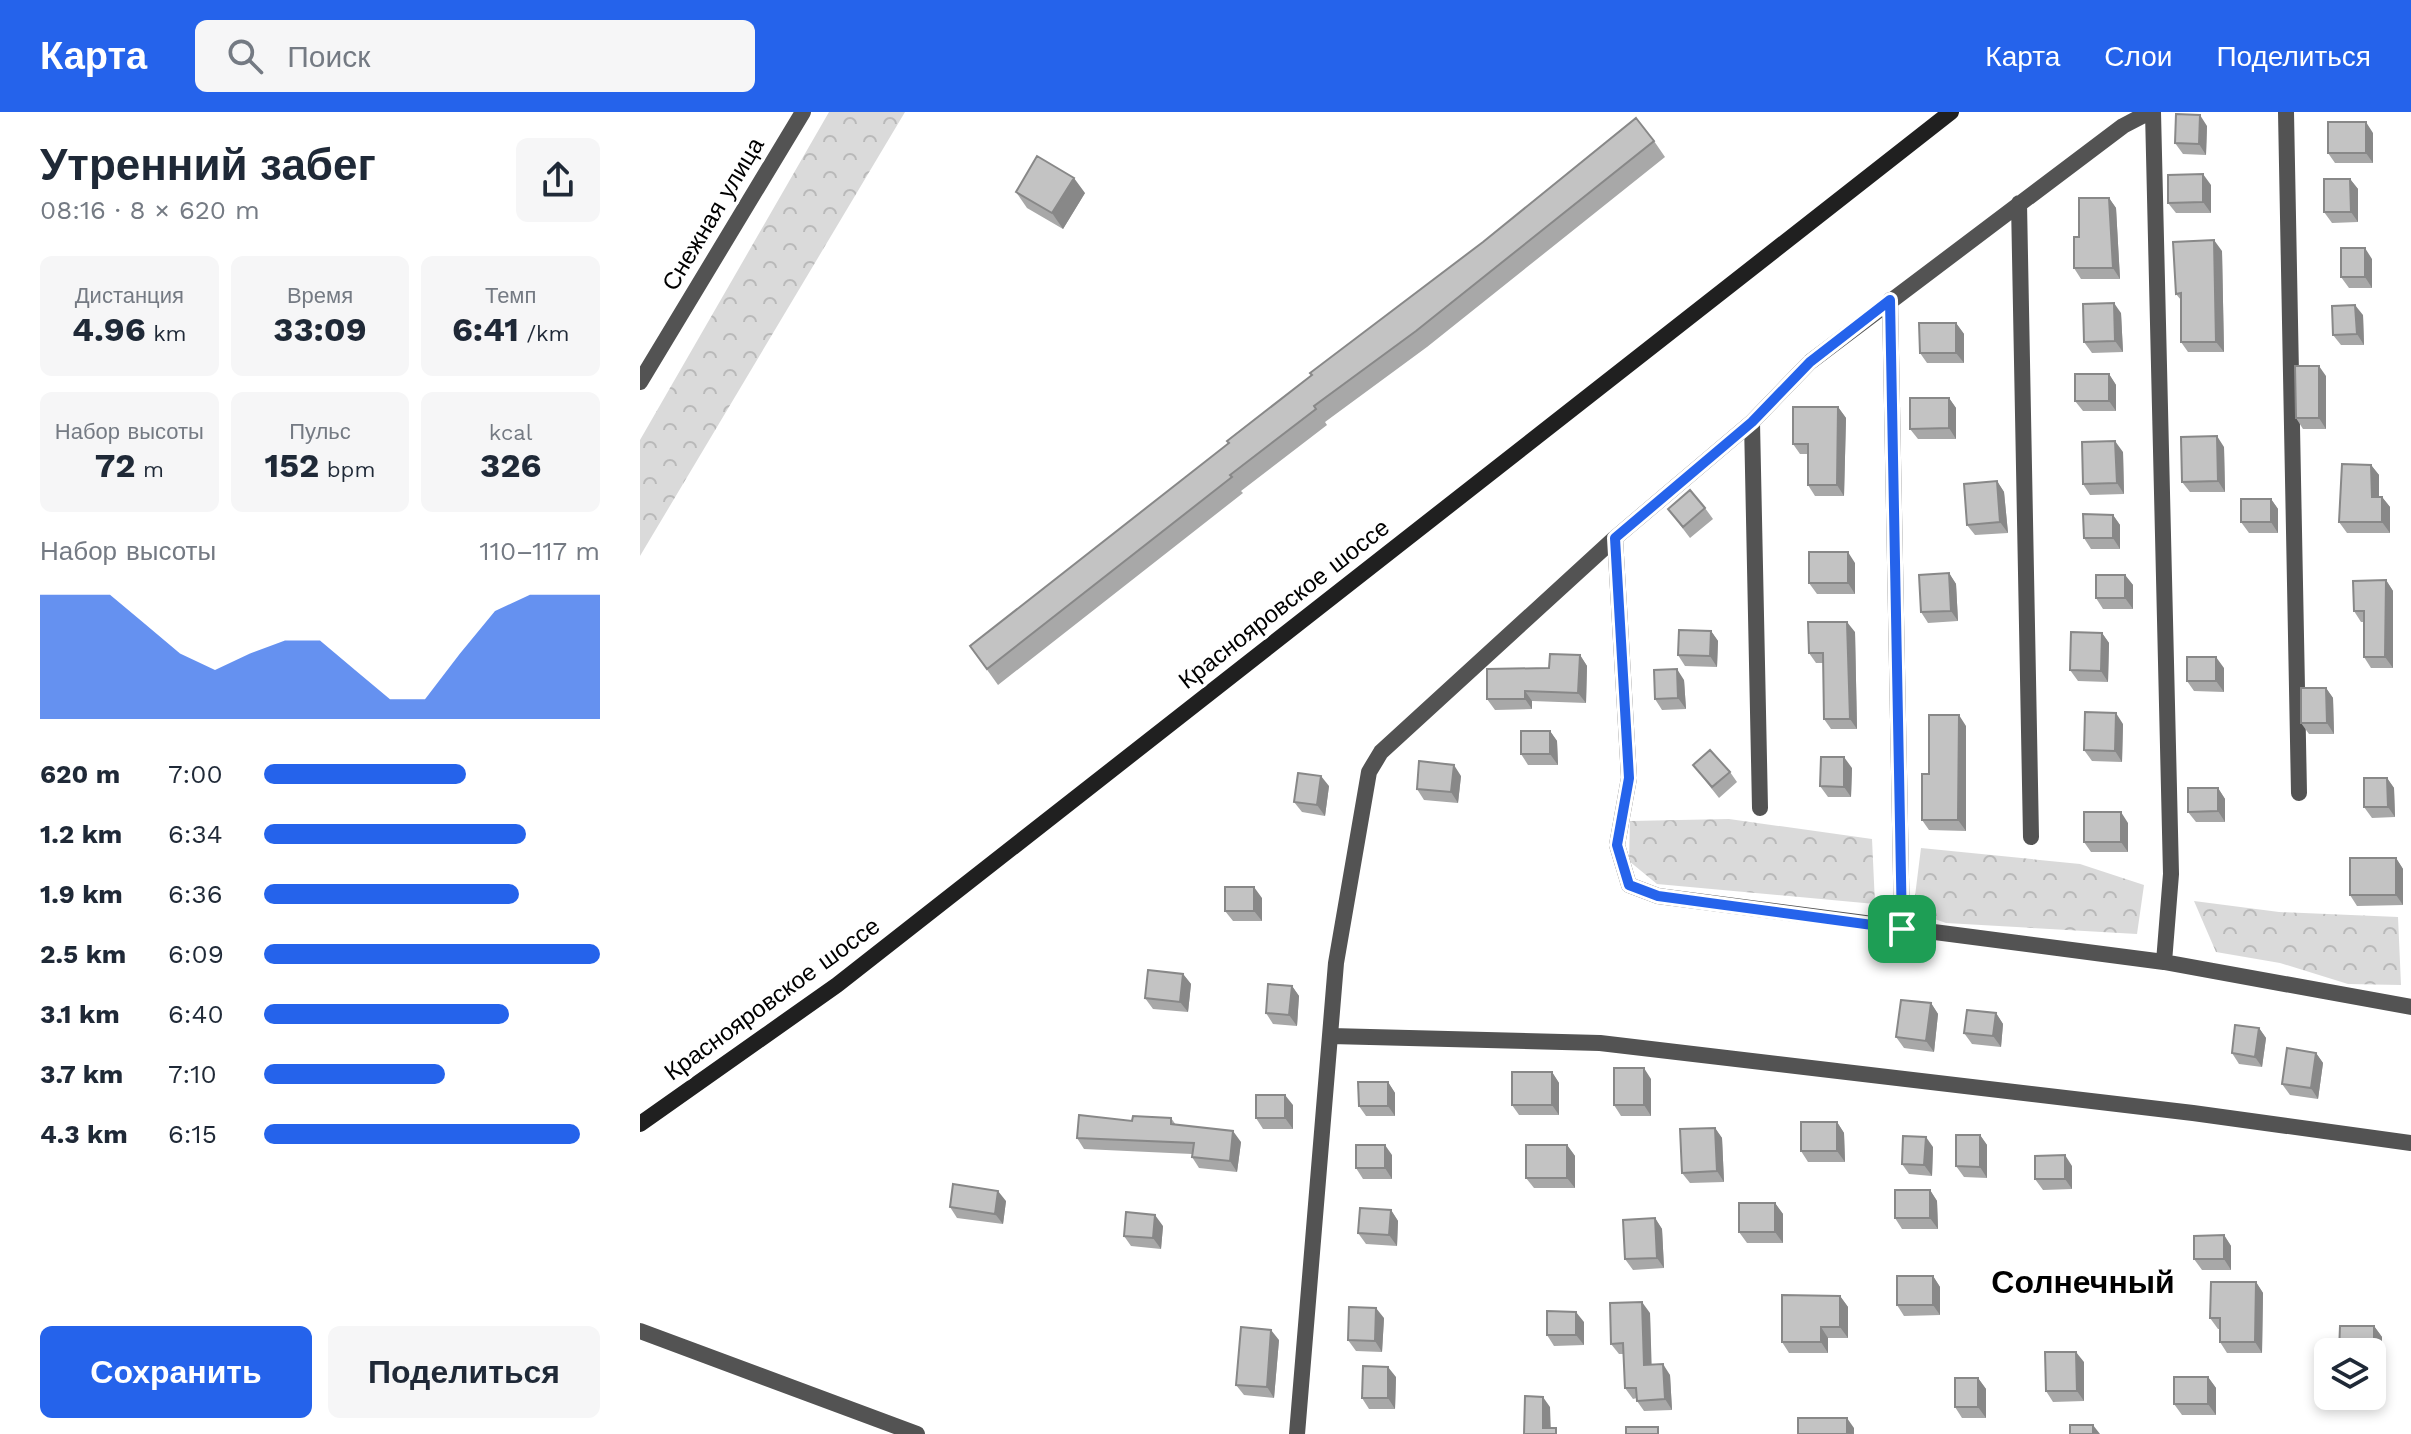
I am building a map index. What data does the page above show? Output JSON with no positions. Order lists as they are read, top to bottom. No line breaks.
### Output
{"streets":{"street":["Снежная улица","Краснояровское шоссе"]},"districts":["Солнечный"],"page":{"header":"Карта","search":"Поиск","nav":["Карта","Слои","Поделиться"],"heading":["Утренний забег","08:16 · 8 × 620 m"],"stats":[["Дистанция","4.96 km"],["Время","33:09"],["Темп","6:41 /km"],["Набор высоты","72 m"],["Пульс","152 bpm"],["kcal","326"]],"chart":["Набор высоты","110–117 m"],"list":[{"name":"620 m","note":"7:00"},{"name":"1.2 km","note":"6:34"},{"name":"1.9 km","note":"6:36"},{"name":"2.5 km","note":"6:09"},{"name":"3.1 km","note":"6:40"},{"name":"3.7 km","note":"7:10"},{"name":"4.3 km","note":"6:15"}],"buttons":["Сохранить","Поделиться"]}}
